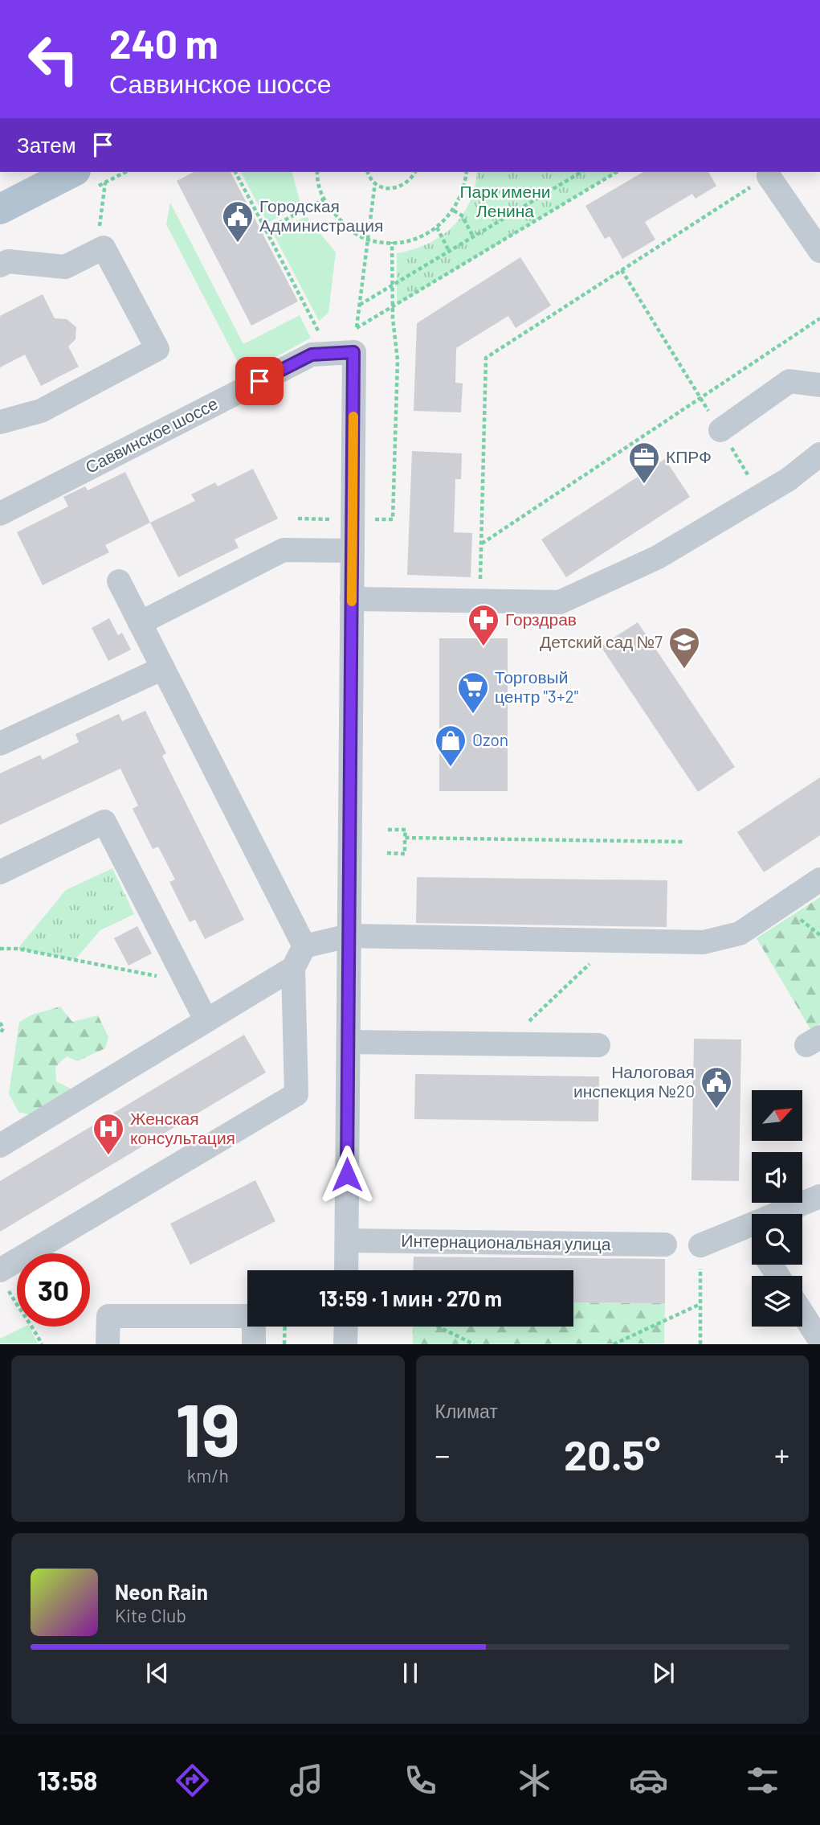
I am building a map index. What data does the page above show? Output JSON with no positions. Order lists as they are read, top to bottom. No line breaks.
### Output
{"streets":{"street":["Саввинское шоссе","Интернациональная улица"]},"parks":["Парк имени Ленина"],"places":{"public building":["Городская Администрация","Налоговая инспекция №20"],"office":["КПРФ"],"pharmacy":["Горздрав"],"school or university":["Детский сад №7"],"supermarket":["Торговый центр \"3+2\""],"shop":["Ozon"],"hospital":["Женская консультация"]},"north":"top right","page":{"turn":["240 m","Саввинское шоссе"],"then":"Затем","limit":"30","trip":"13:59 · 1 мин · 270 m","tile":[["19","km/h"],"Климат"],"heat":["−","20.5°","+"],"song":["Neon Rain","Kite Club"],"tabs":"13:58"}}
